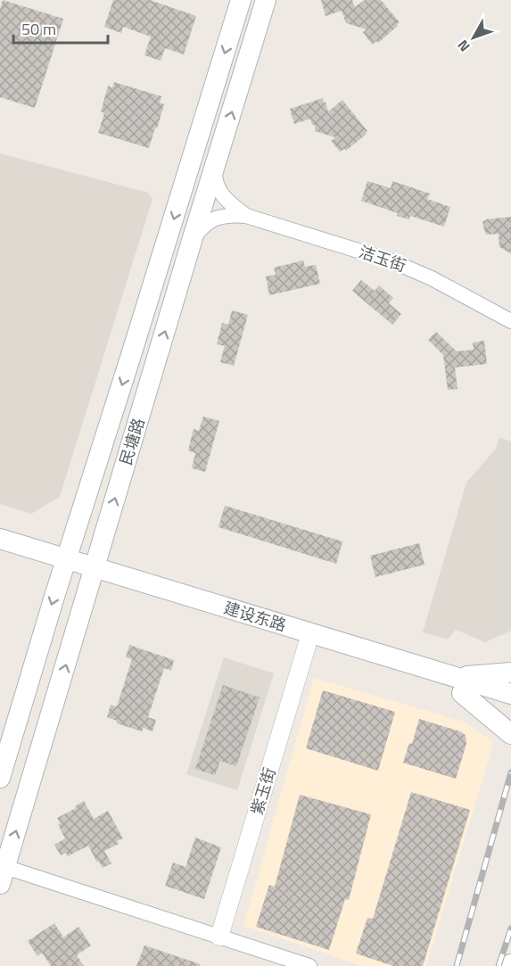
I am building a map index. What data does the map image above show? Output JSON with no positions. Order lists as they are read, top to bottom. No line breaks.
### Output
{"streets":{"main road":["民塘路","建设东路"],"street":["洁玉街","紫玉街"]},"crossings":[["民塘路","建设东路"],["建设东路","紫玉街"]],"scale_bar":"50 m","north":"bottom left"}
